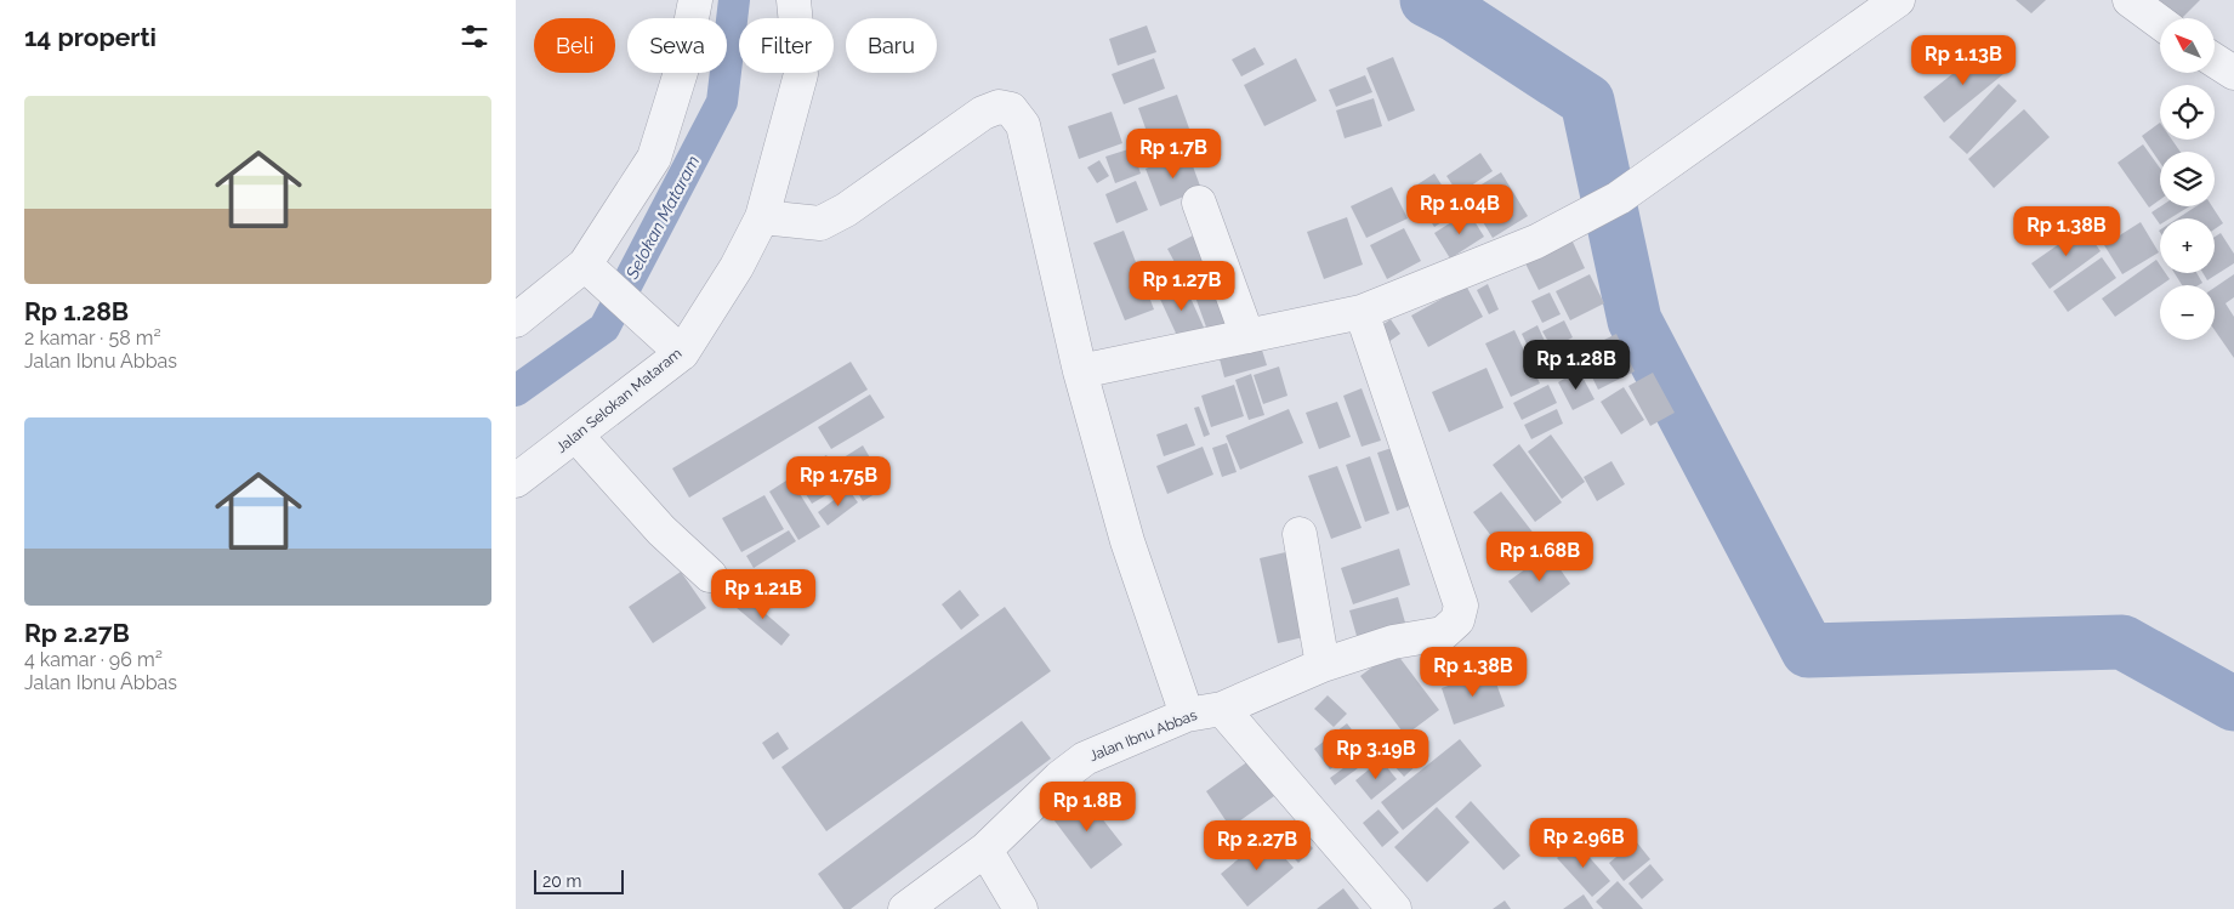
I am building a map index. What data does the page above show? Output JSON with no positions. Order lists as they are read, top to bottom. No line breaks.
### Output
{"streets":{"street":["Jalan Selokan Mataram","Jalan Ibnu Abbas"]},"water":["Selokan Mataram"],"scale_bar":"20 m","north":"top left","page":{"heading":"14 properti","map_buttons":["+","−"],"chip":["Beli","Sewa","Filter","Baru"],"price":["Rp 1.13B","Rp 1.7B","Rp 1.04B","Rp 1.38B","Rp 1.27B","Rp 1.28B","Rp 1.75B","Rp 1.68B","Rp 1.21B","Rp 1.38B","Rp 3.19B","Rp 1.8B","Rp 2.96B","Rp 2.27B"],"list":[{"name":"Rp 1.28B","note":"2 kamar · 58 m² · Jalan Ibnu Abbas"},{"name":"Rp 2.27B","note":"4 kamar · 96 m² · Jalan Ibnu Abbas"}],"scale":"20 m"}}
